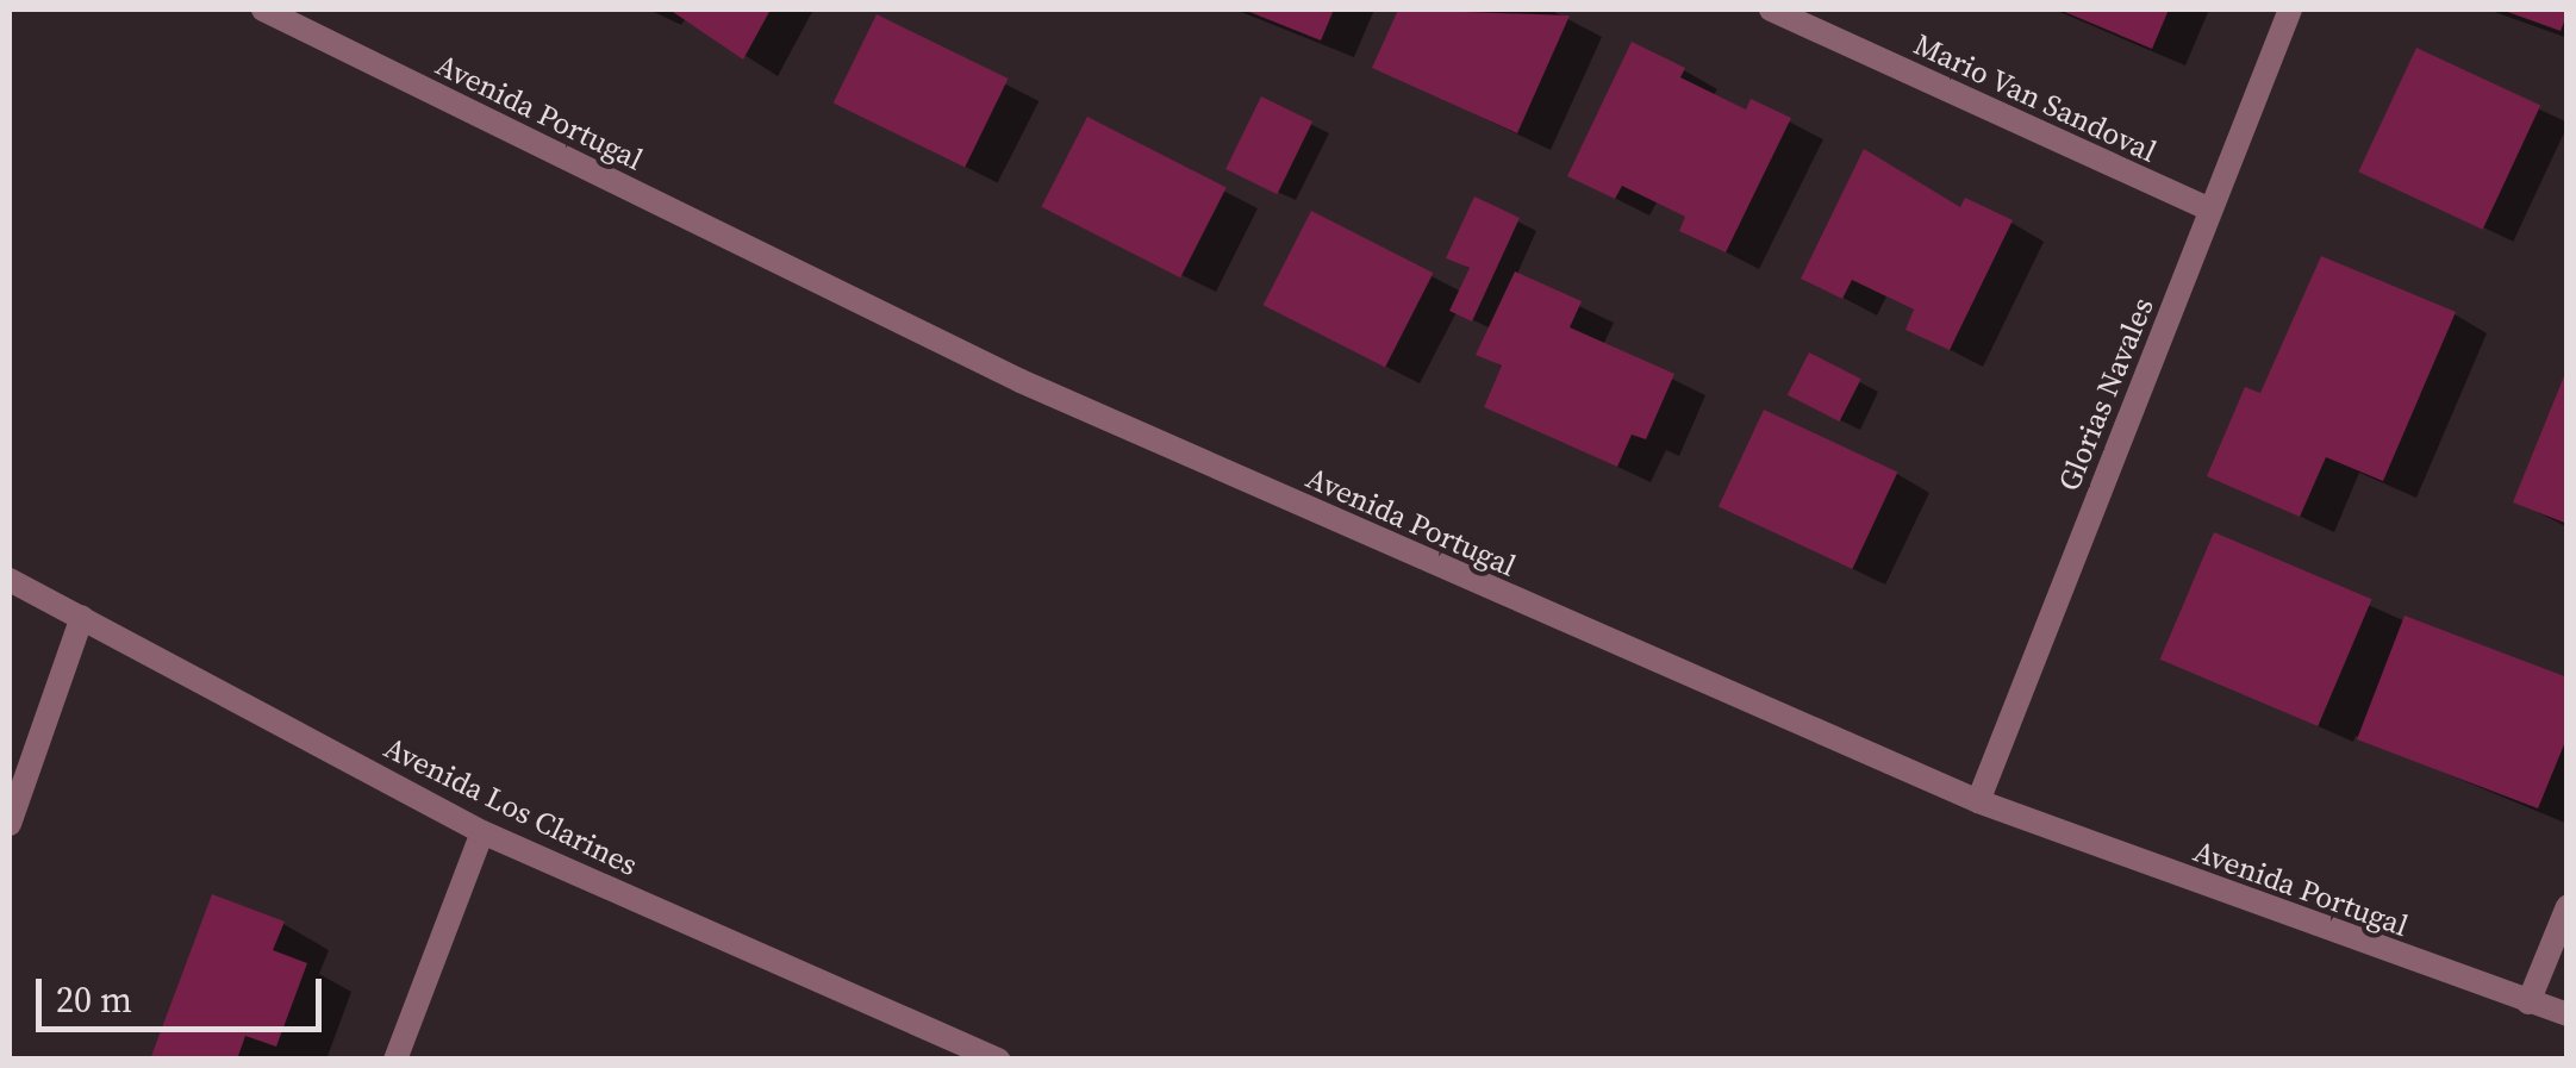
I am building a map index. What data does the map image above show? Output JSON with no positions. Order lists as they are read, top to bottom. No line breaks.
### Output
{"streets":{"street":["Mario Van Sandoval","Avenida Portugal","Glorias Navales","Avenida Los Clarines"]},"crossings":[["Mario Van Sandoval","Glorias Navales"],["Avenida Portugal","Glorias Navales"]],"scale_bar":"20 m"}
